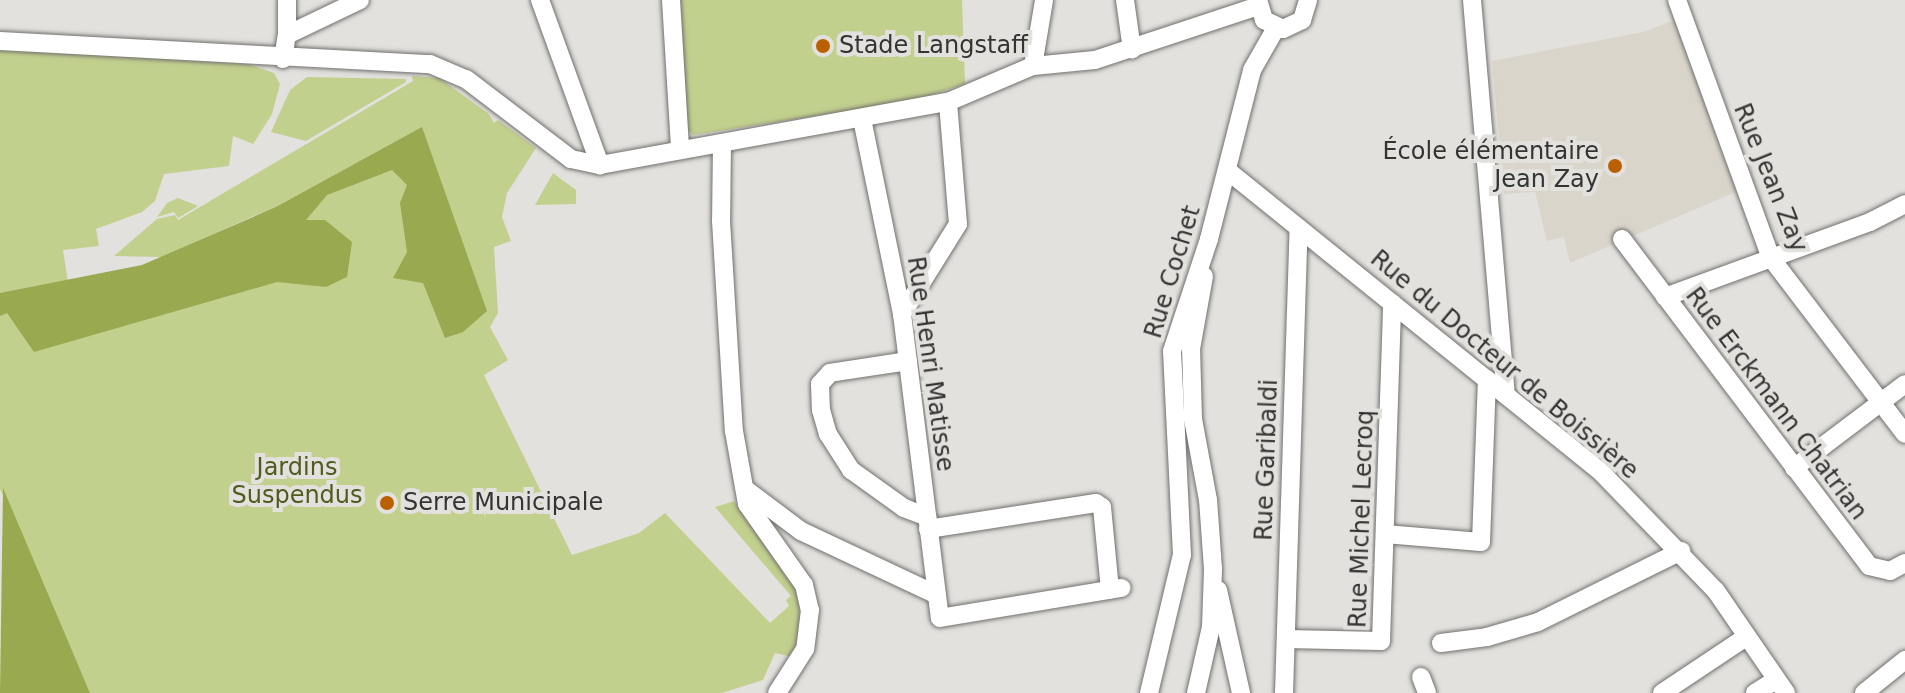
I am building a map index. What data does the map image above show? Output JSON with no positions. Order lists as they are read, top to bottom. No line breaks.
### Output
{"streets":{"street":["Rue Jean Zay","Rue Cochet","Rue Henri Matisse","Rue du Docteur de Boissière","Rue Erckmann Chatrian","Rue Garibaldi","Rue Michel Lecroq"]},"crossings":[["Rue Cochet","Rue du Docteur de Boissière"],["Rue du Docteur de Boissière","Rue Garibaldi"],["Rue du Docteur de Boissière","Rue Michel Lecroq"],["Rue Garibaldi","Rue Michel Lecroq"]],"parks":["Jardins Suspendus"],"places":["Stade Langstaff","École élémentaire Jean Zay","Serre Municipale"]}
